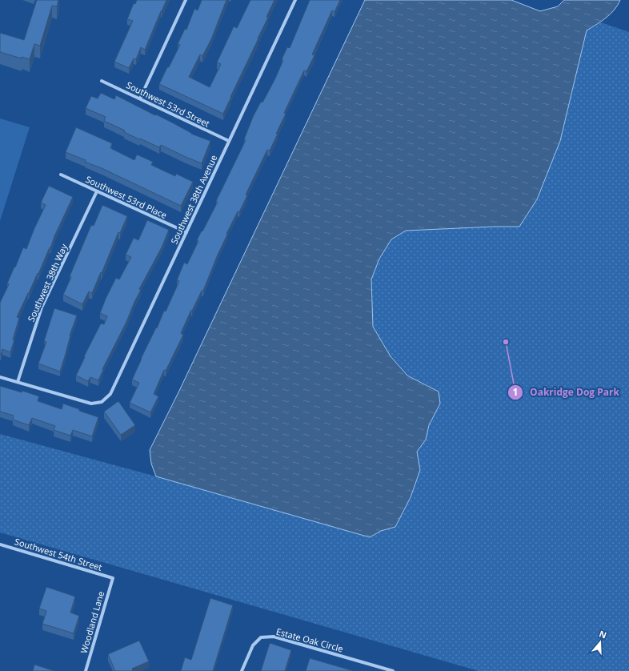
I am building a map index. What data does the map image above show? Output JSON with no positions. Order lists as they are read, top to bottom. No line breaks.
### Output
{"streets":{"street":["Southwest 53rd Street","Southwest 53rd Place","Southwest 38th Avenue","Southwest 38th Way","Southwest 54th Street","Woodland Lane","Estate Oak Circle"]},"crossings":[["Southwest 53rd Street","Southwest 38th Avenue"],["Southwest 53rd Place","Southwest 38th Avenue"],["Southwest 53rd Place","Southwest 38th Way"],["Southwest 38th Avenue","Southwest 38th Way"],["Southwest 54th Street","Woodland Lane"]],"places":["Oakridge Dog Park"],"north":"top"}
